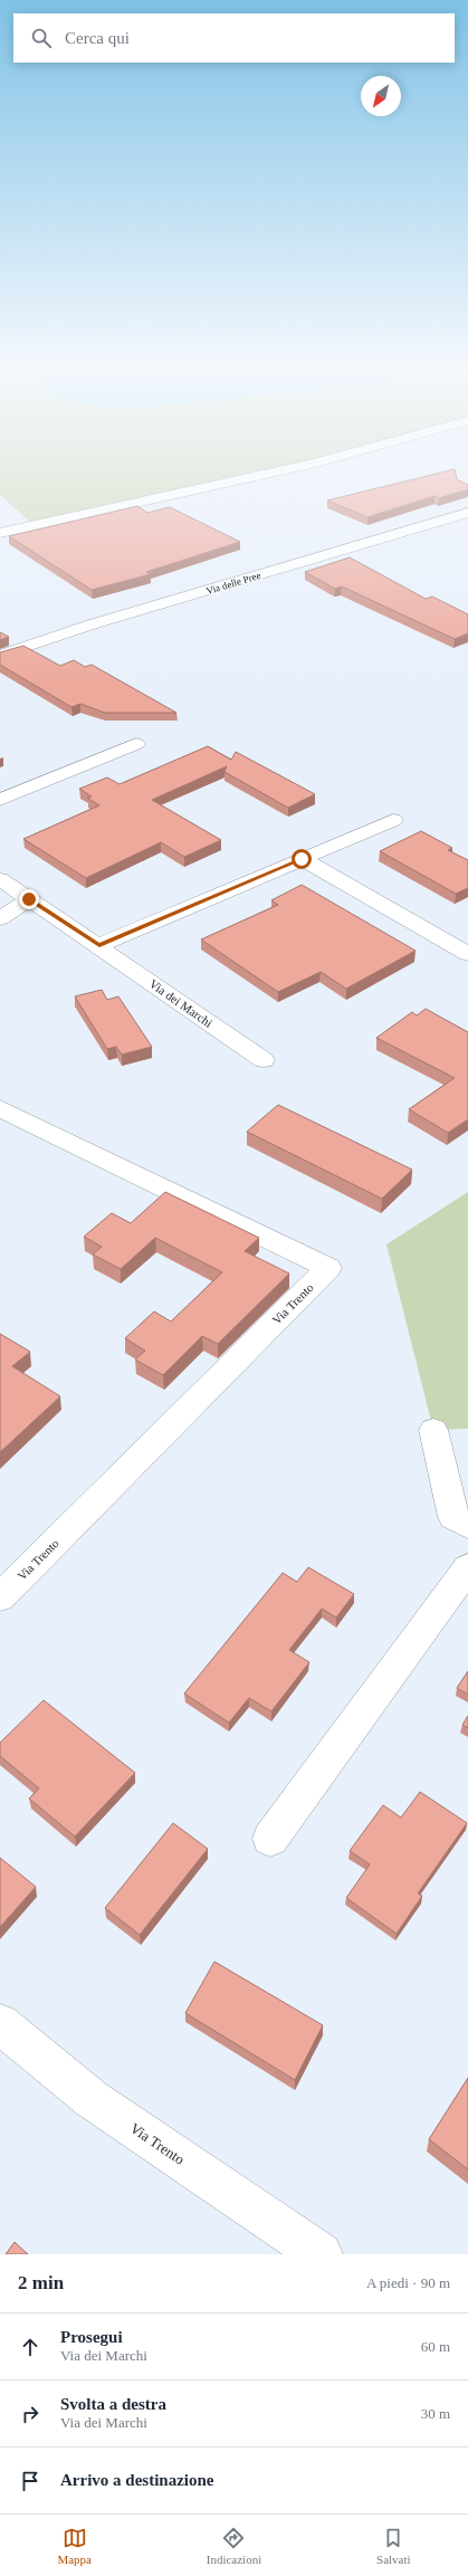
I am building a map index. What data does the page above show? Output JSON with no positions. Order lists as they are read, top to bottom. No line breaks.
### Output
{"streets":{"street":["Via delle Pree","Via dei Marchi","Via Trento"]},"north":"bottom left","page":{"search":"Cerca qui","heading":["2 min","A piedi · 90 m"],"list":[["Prosegui","Via dei Marchi","60 m"],["Svolta a destra","Via dei Marchi","30 m"],"Arrivo a destinazione"],"nav":["Mappa","Indicazioni","Salvati"]}}
